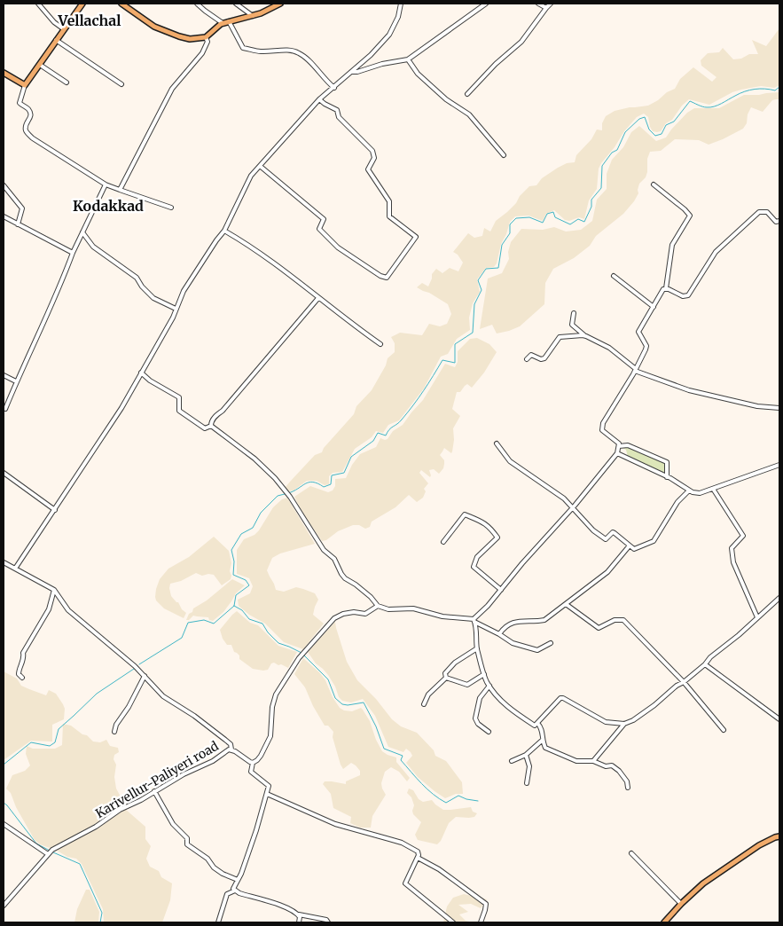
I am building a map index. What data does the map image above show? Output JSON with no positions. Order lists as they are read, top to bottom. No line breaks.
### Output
{"streets":{"street":["Karivellur-Paliyeri road"]},"districts":["Vellachal","Kodakkad"]}
